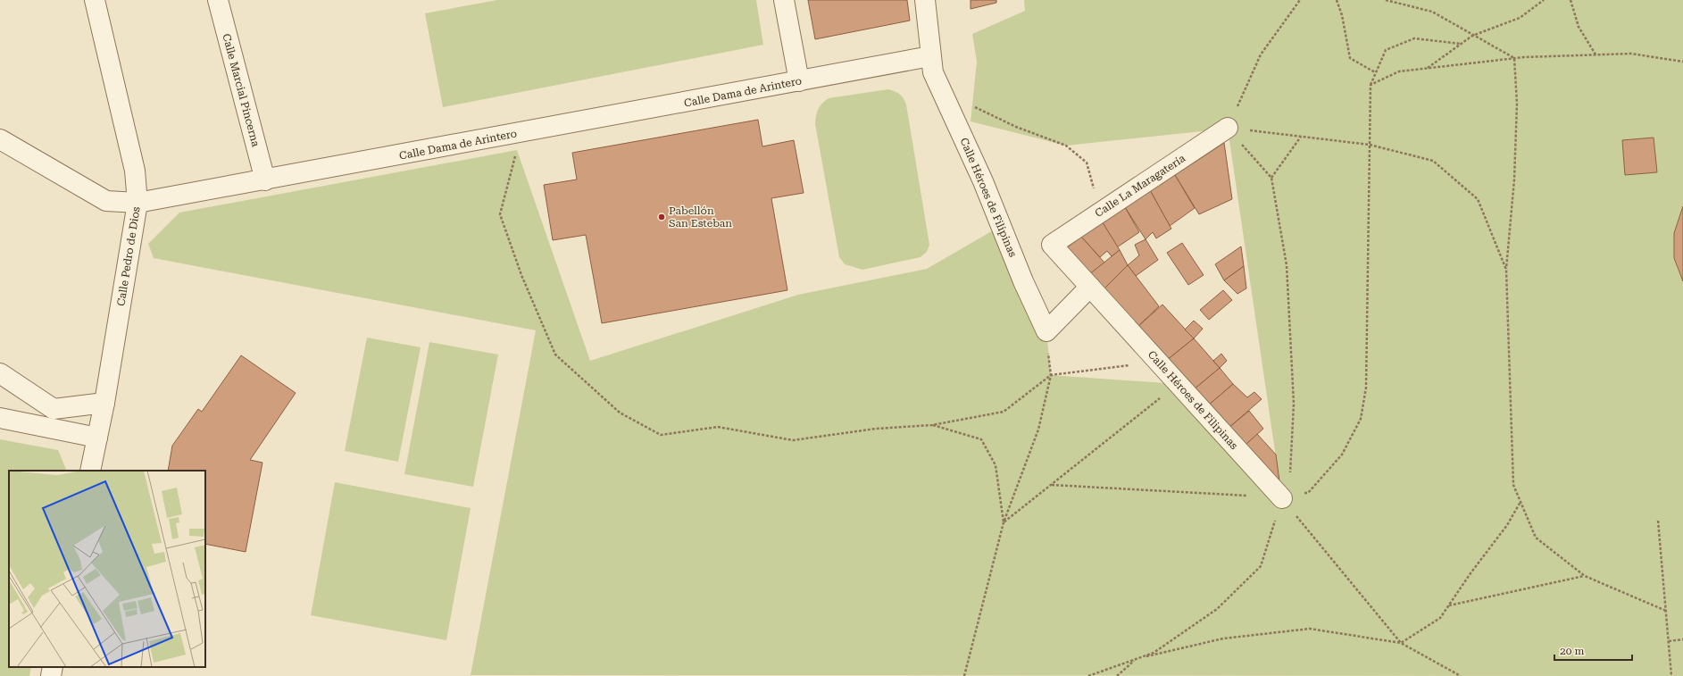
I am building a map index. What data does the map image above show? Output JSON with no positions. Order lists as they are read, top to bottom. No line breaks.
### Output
{"streets":{"street":["Calle Marcial Pincerna","Calle Dama de Arintero","Calle La Maragatería","Calle Héroes de Filipinas","Calle Pedro de Dios"]},"crossings":[["Calle Marcial Pincerna","Calle Dama de Arintero"],["Calle Dama de Arintero","Calle Héroes de Filipinas"],["Calle Dama de Arintero","Calle Pedro de Dios"],["Calle La Maragatería","Calle Héroes de Filipinas"]],"places":["Pabellón San Esteban"],"scale_bar":"20 m"}
